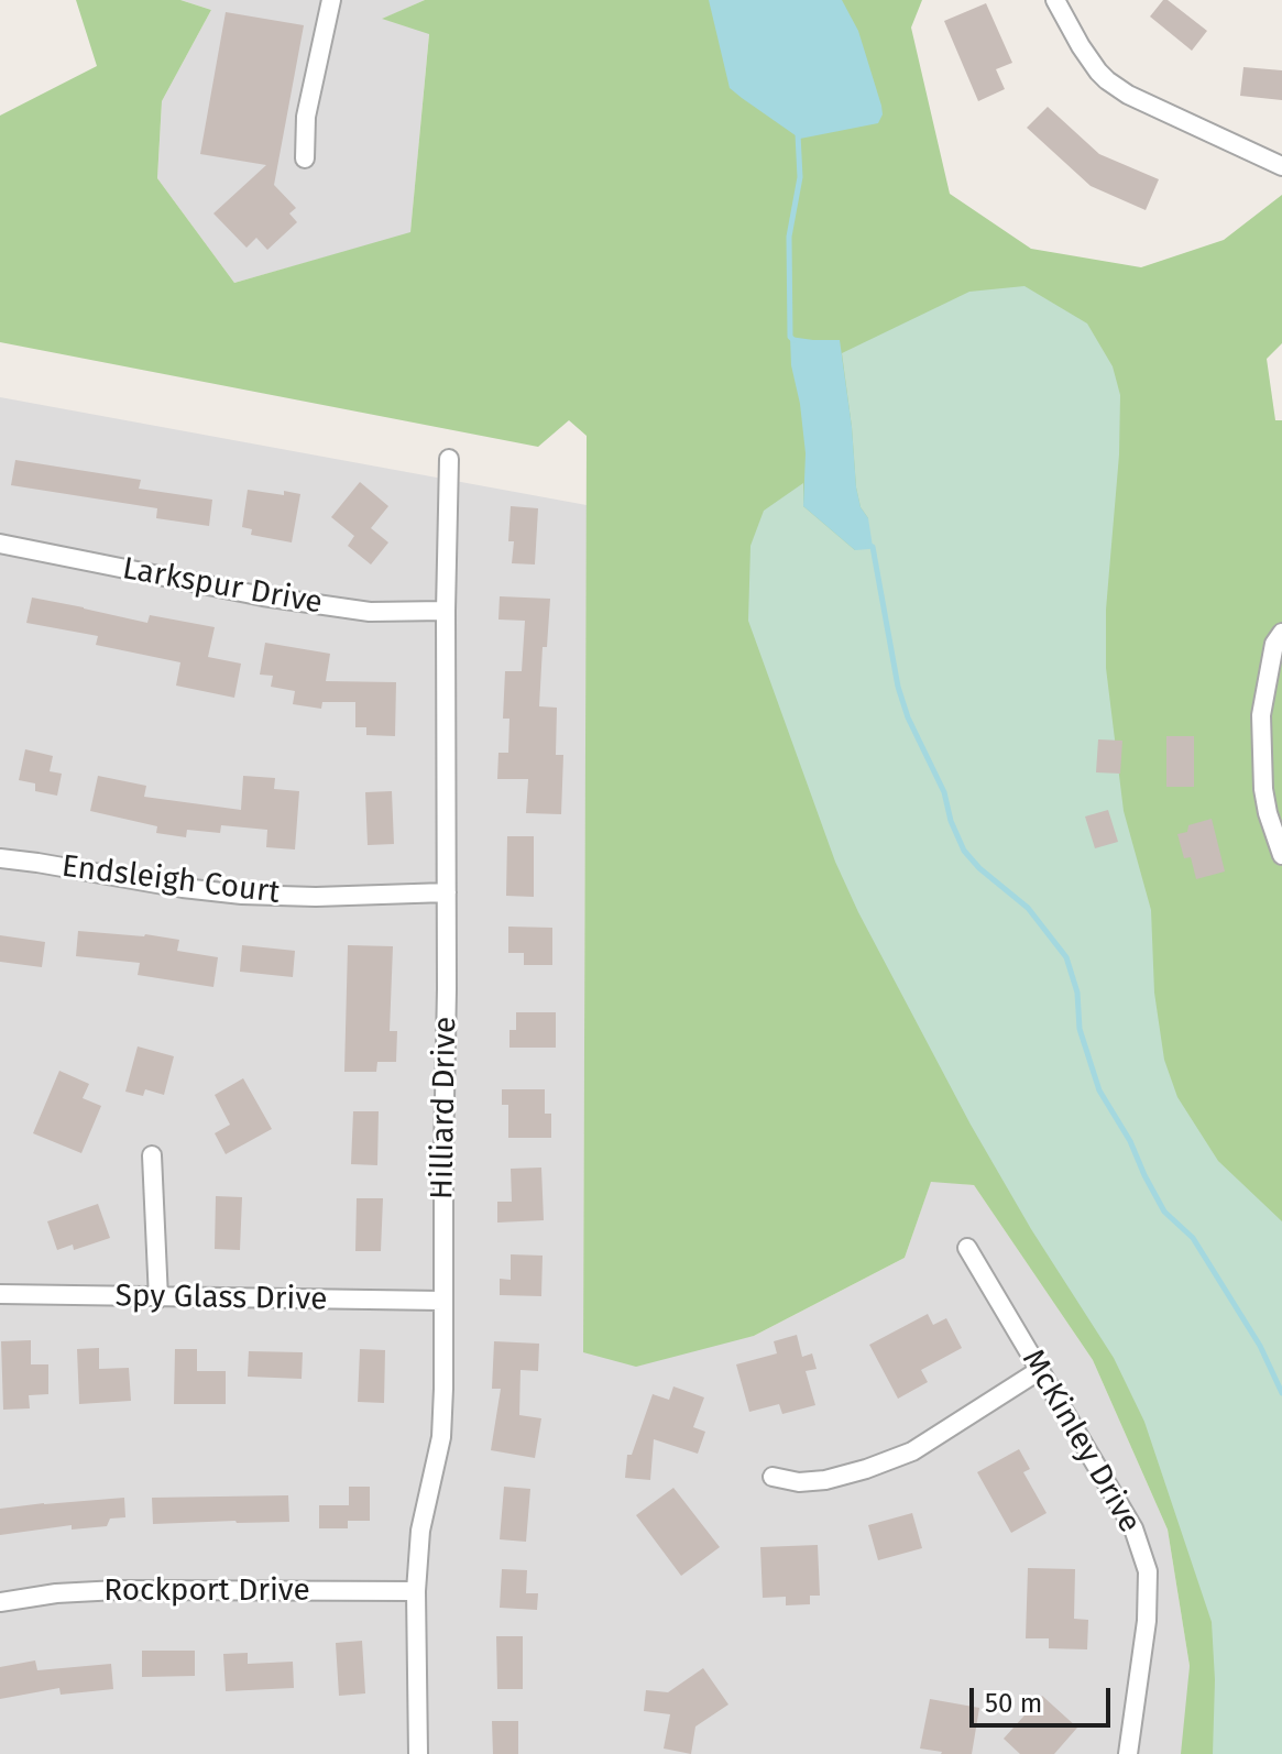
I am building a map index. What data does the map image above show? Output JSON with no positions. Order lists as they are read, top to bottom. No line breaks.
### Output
{"streets":{"street":["Larkspur Drive","Endsleigh Court","Hilliard Drive","Spy Glass Drive","McKinley Drive","Rockport Drive"]},"crossings":[["Larkspur Drive","Hilliard Drive"],["Endsleigh Court","Hilliard Drive"],["Hilliard Drive","Spy Glass Drive"],["Hilliard Drive","Rockport Drive"]],"scale_bar":"50 m"}
